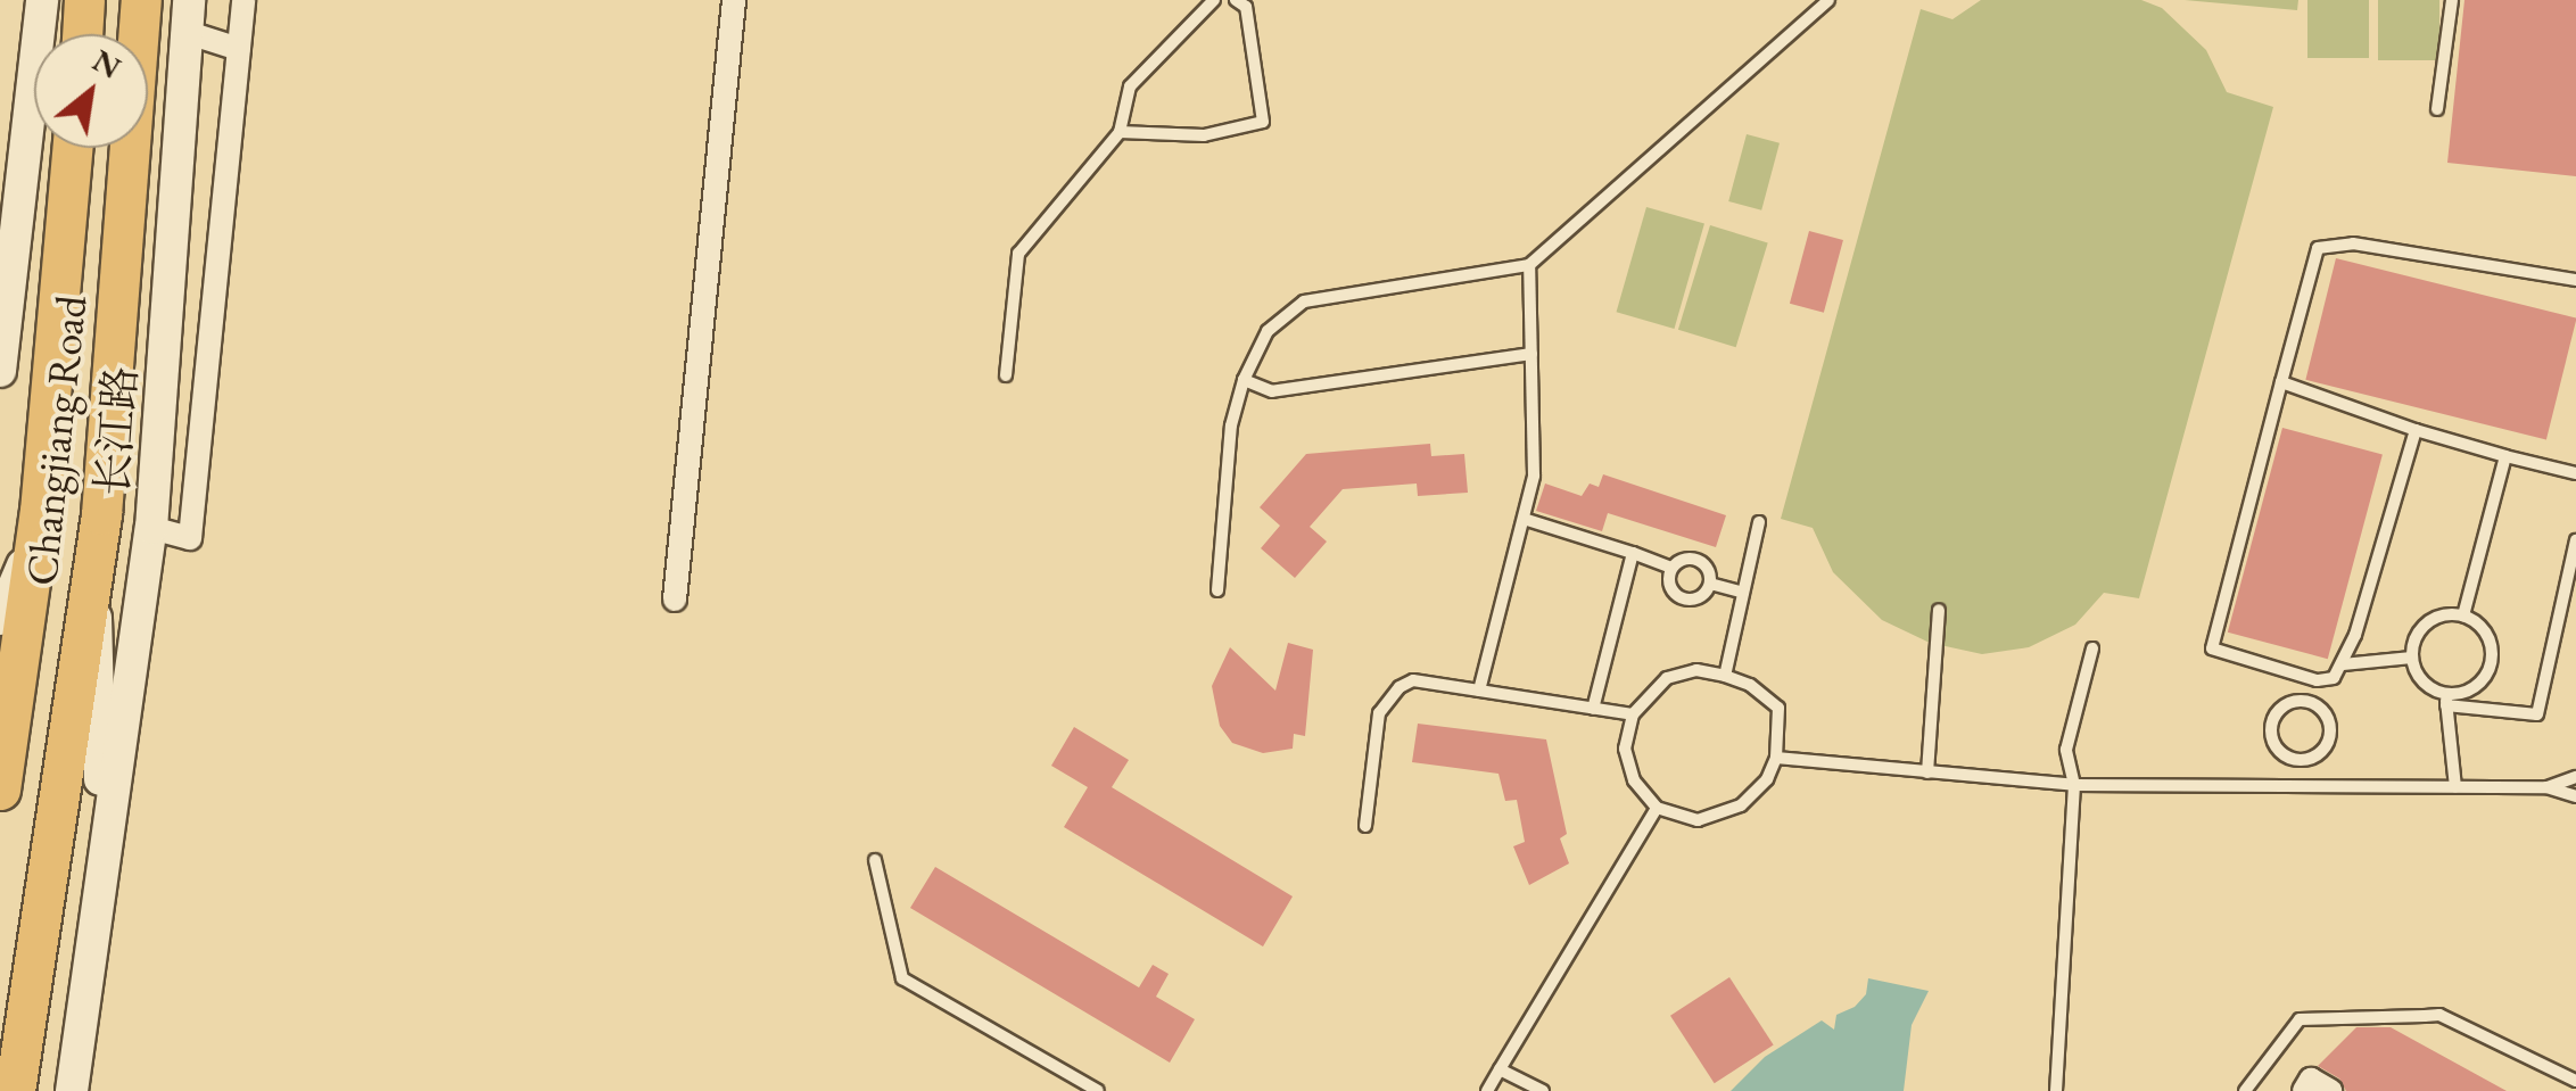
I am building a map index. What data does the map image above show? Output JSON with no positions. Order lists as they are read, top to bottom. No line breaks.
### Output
{"streets":{"highway":["Changjiang Road"],"main road":["长江路"]},"crossings":[["长江路","Changjiang Road"]],"north":"top right"}
